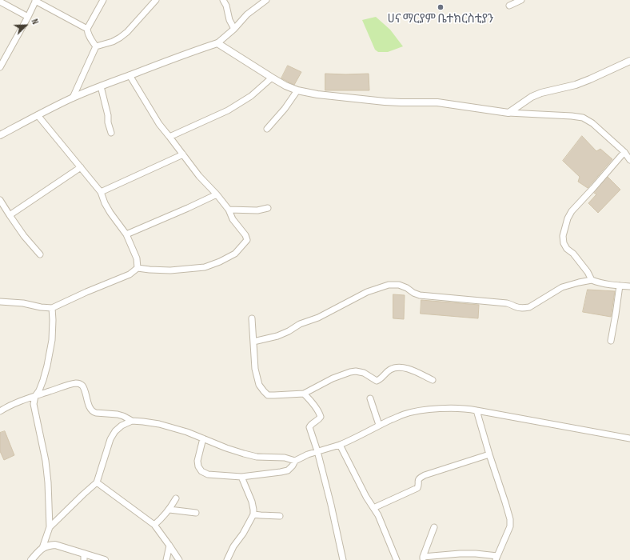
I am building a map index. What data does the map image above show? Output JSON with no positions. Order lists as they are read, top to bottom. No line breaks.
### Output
{"places":["ሀና ማርያም ቤተክርስቲያን"],"north":"top right"}
